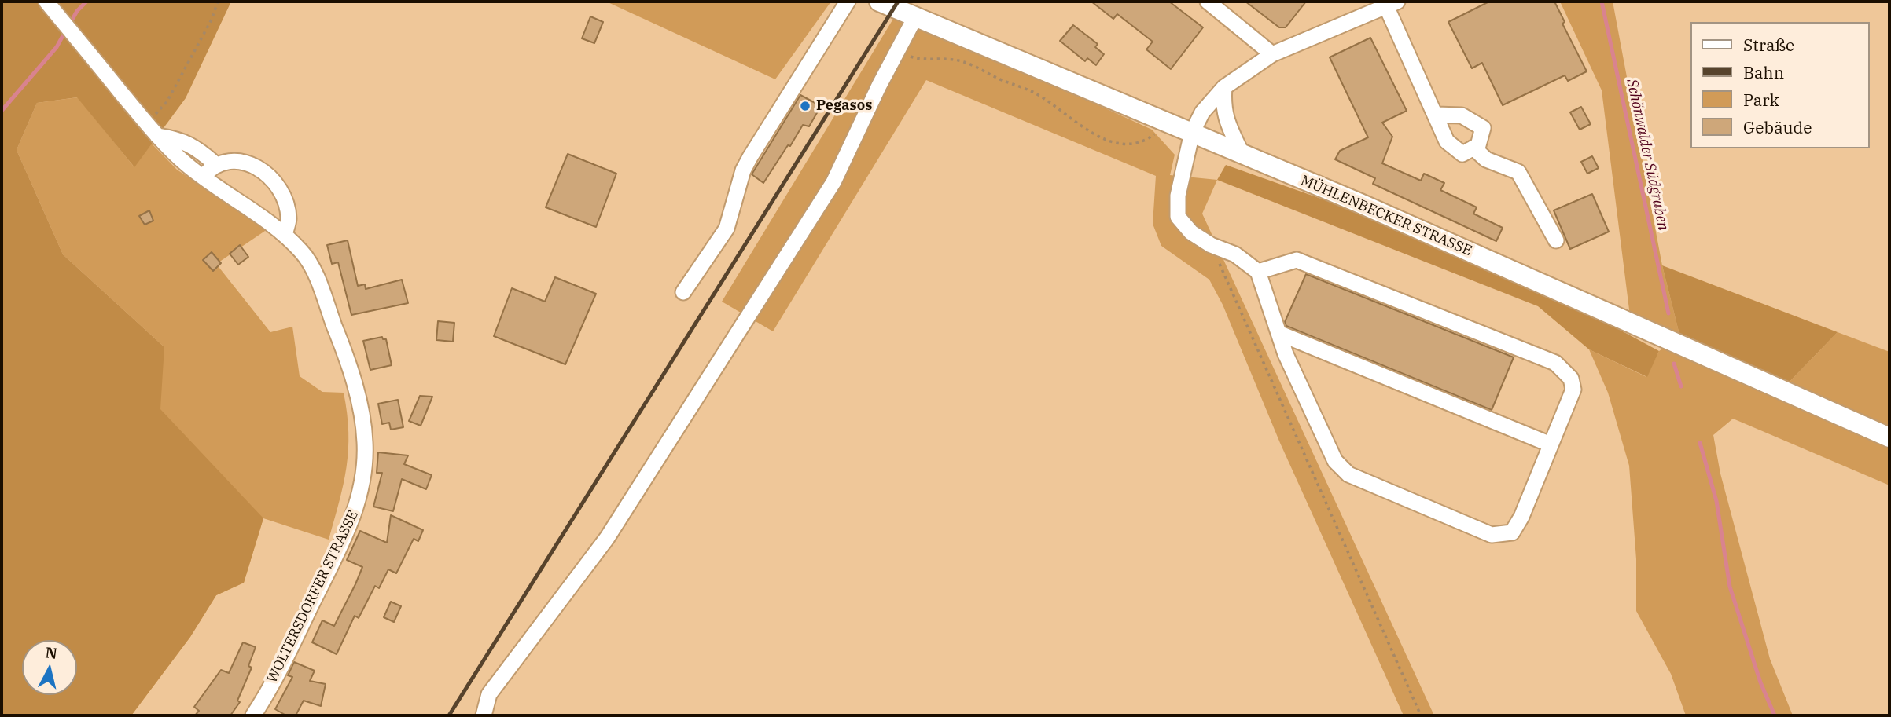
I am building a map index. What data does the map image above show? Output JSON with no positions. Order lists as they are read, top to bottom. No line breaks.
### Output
{"streets":{"main road":["MÜHLENBECKER STRASSE"],"street":["WOLTERSDORFER STRASSE"]},"water":["Schönwalder Südgraben"],"places":["Pegasos"],"legend":["Straße","Bahn","Park","Gebäude"],"north":"top"}
